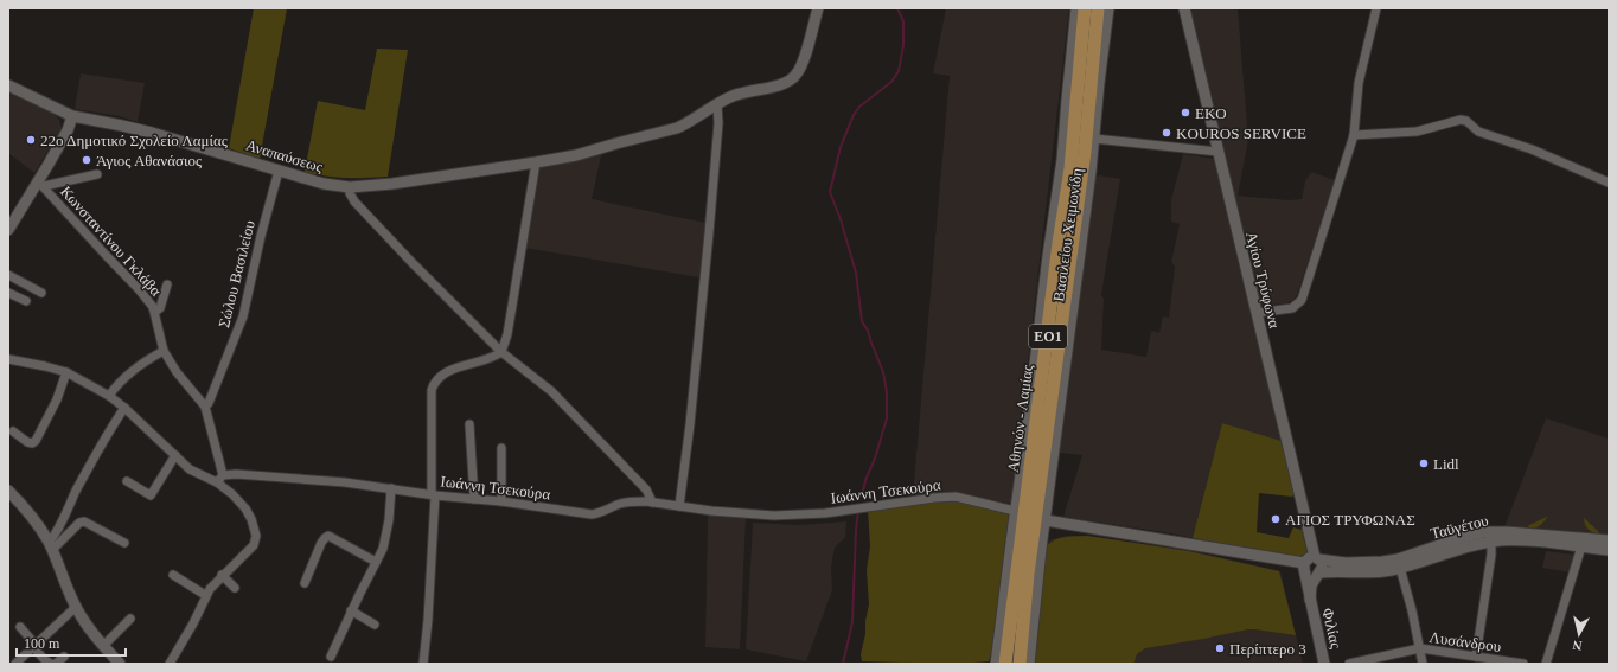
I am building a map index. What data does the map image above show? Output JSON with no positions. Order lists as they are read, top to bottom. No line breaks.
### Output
{"streets":{"main road":["ΕΟ1","Αθηνών - Λαμίας"],"street":["Αναπαύσεως","Βασιλείου Χειμωνίδη","Κωνσταντίνου Γκλάβα","Σώλου Βασιλείου","Αγίου Τρύφωνα","Ιωάννη Τσεκούρα","Ταϋγέτου","Φιλίας","Λυσάνδρου"]},"crossings":[["Αναπαύσεως","Σώλου Βασιλείου"],["Κωνσταντίνου Γκλάβα","Σώλου Βασιλείου"],["Κωνσταντίνου Γκλάβα","Ιωάννη Τσεκούρα"],["Αγίου Τρύφωνα","Ταϋγέτου"],["Αγίου Τρύφωνα","Φιλίας"],["Ταϋγέτου","Φιλίας"]],"places":["EKO","KOUROS SERVICE","22ο Δημοτικό Σχολείο Λαμίας","Άγιος Αθανάσιος","Lidl","ΑΓΙΟΣ ΤΡΥΦΩΝΑΣ","Περίπτερο 3"],"scale_bar":"100 m","north":"bottom"}
